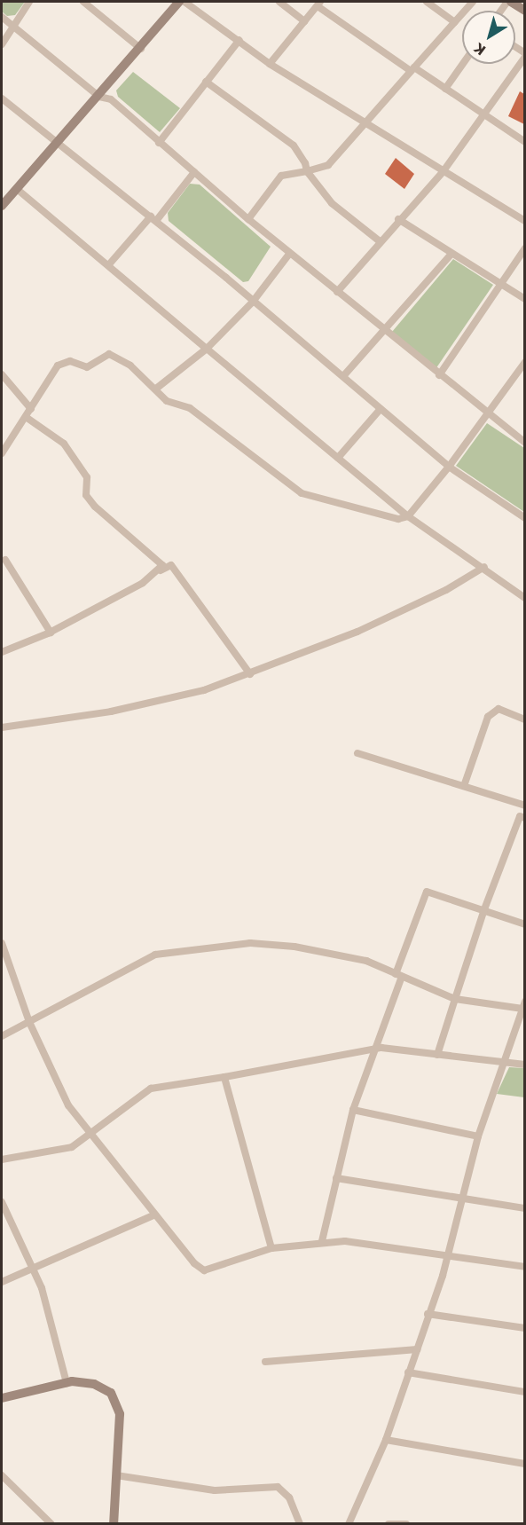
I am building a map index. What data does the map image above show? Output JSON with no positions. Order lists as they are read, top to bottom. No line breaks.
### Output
{"north":"bottom left"}
